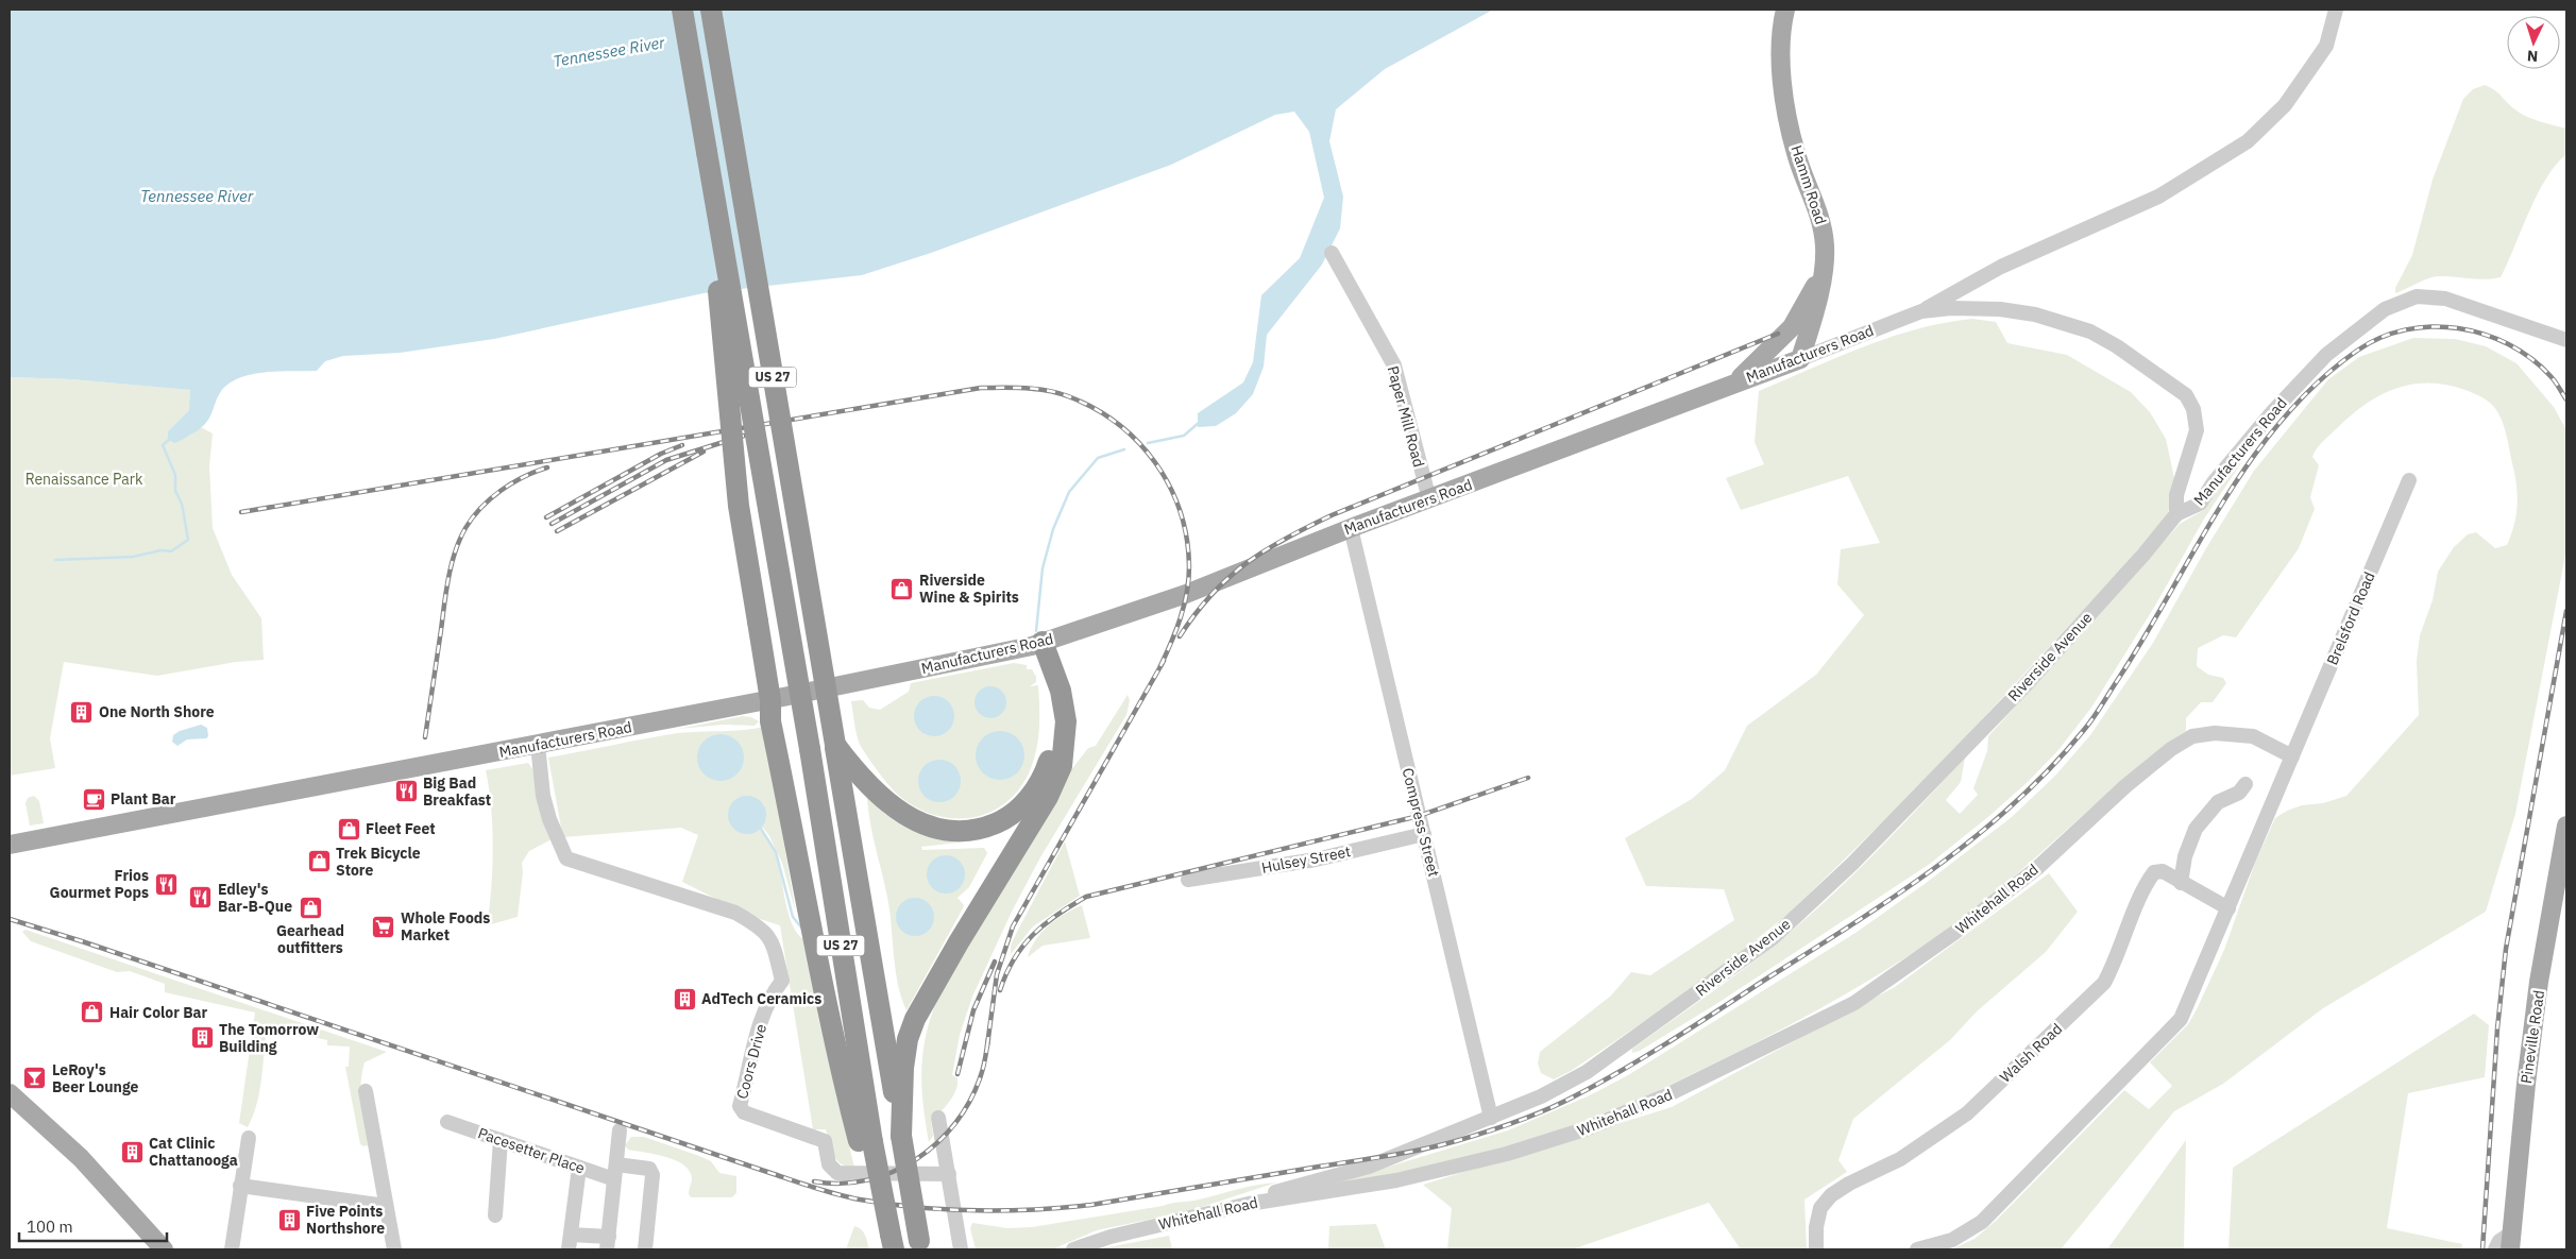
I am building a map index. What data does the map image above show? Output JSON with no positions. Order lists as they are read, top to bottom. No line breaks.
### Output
{"streets":{"highway":["US 27"],"main road":["Hamm Road","Manufacturers Road","Pineville Road"],"street":["Paper Mill Road","Brelsford Road","Riverside Avenue","Compress Street","Hulsey Street","Whitehall Road","Walsh Road","Coors Drive","Pacesetter Place"]},"crossings":[["Hamm Road","Manufacturers Road"],["Manufacturers Road","Paper Mill Road"],["Manufacturers Road","Riverside Avenue"],["Manufacturers Road","Compress Street"],["Manufacturers Road","Coors Drive"],["Brelsford Road","Whitehall Road"],["Riverside Avenue","Compress Street"],["Riverside Avenue","Whitehall Road"],["Compress Street","Hulsey Street"]],"water":["Tennessee River"],"parks":["Renaissance Park"],"places":{"shop":["Riverside Wine & Spirits","Fleet Feet","Trek Bicycle Store","Gearhead outfitters","Hair Color Bar"],"building":["One North Shore","AdTech Ceramics","The Tomorrow Building","Cat Clinic Chattanooga","Five Points Northshore"],"restaurant":["Big Bad Breakfast","Frios Gourmet Pops","Edley's Bar-B-Que"],"cafe":["Plant Bar"],"supermarket":["Whole Foods Market"],"bar":["LeRoy's Beer Lounge"]},"scale_bar":"100 m","north":"bottom"}
